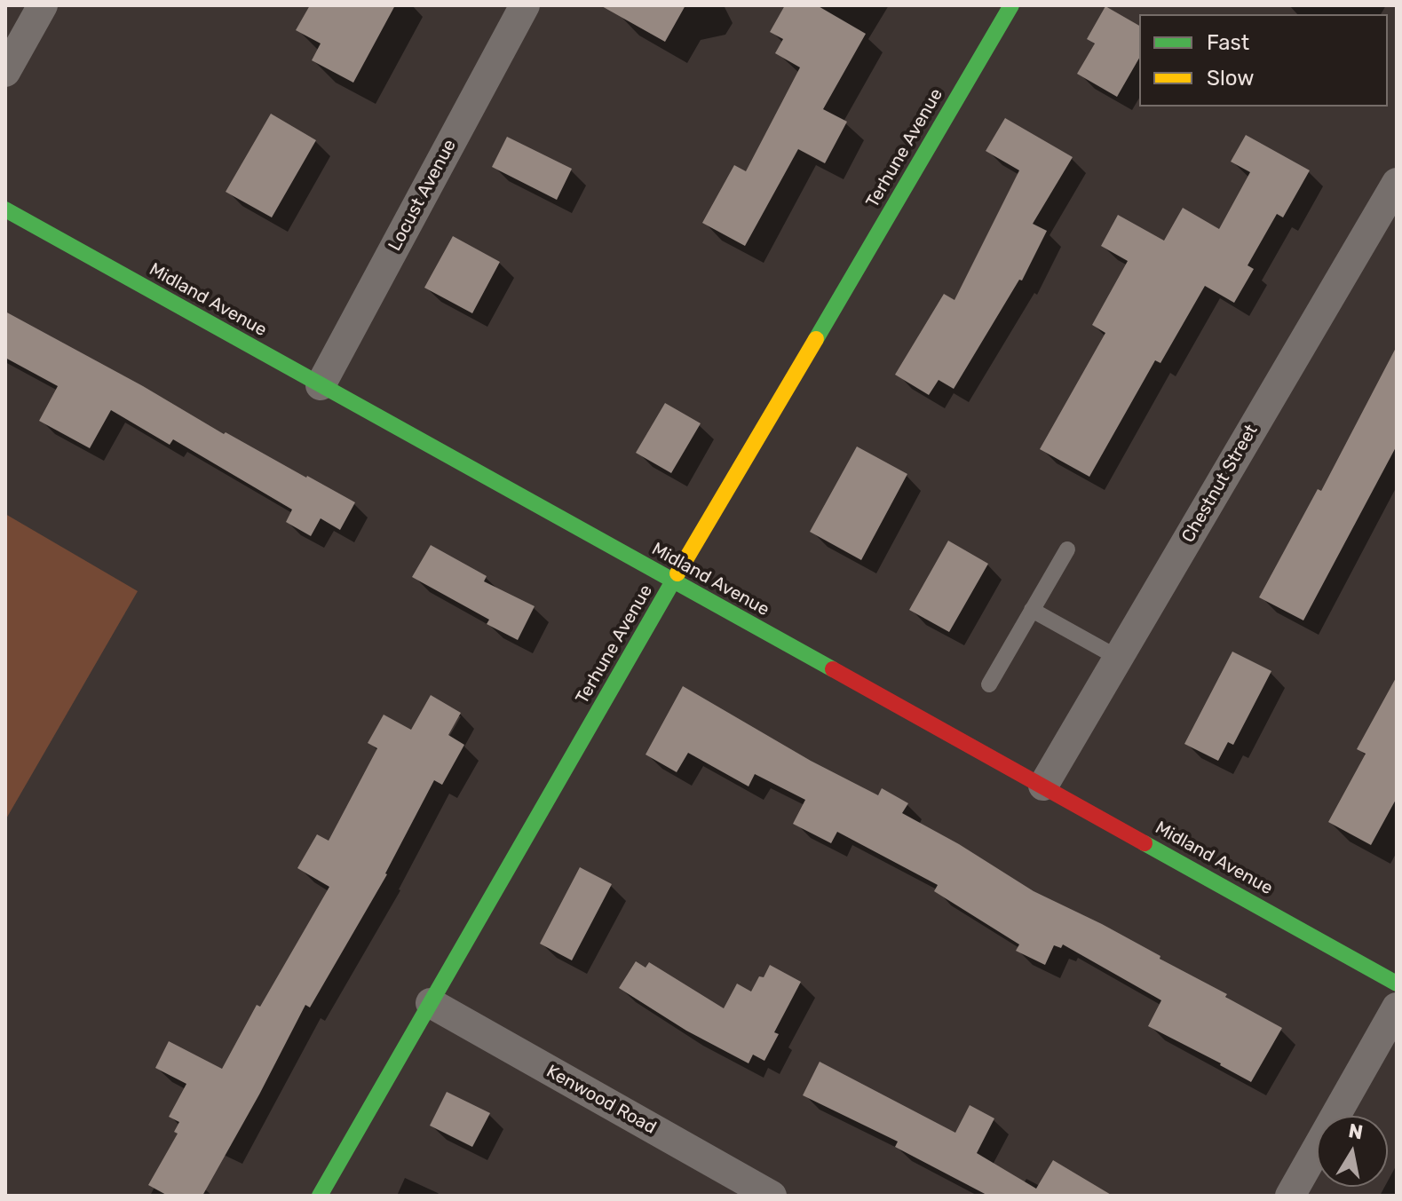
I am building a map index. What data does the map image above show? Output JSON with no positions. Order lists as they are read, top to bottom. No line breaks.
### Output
{"streets":{"street":["Terhune Avenue","Locust Avenue","Midland Avenue","Chestnut Street","Kenwood Road"]},"crossings":[["Terhune Avenue","Midland Avenue"],["Terhune Avenue","Kenwood Road"],["Locust Avenue","Midland Avenue"],["Midland Avenue","Chestnut Street"]],"legend":["Fast","Slow"],"north":"top"}
